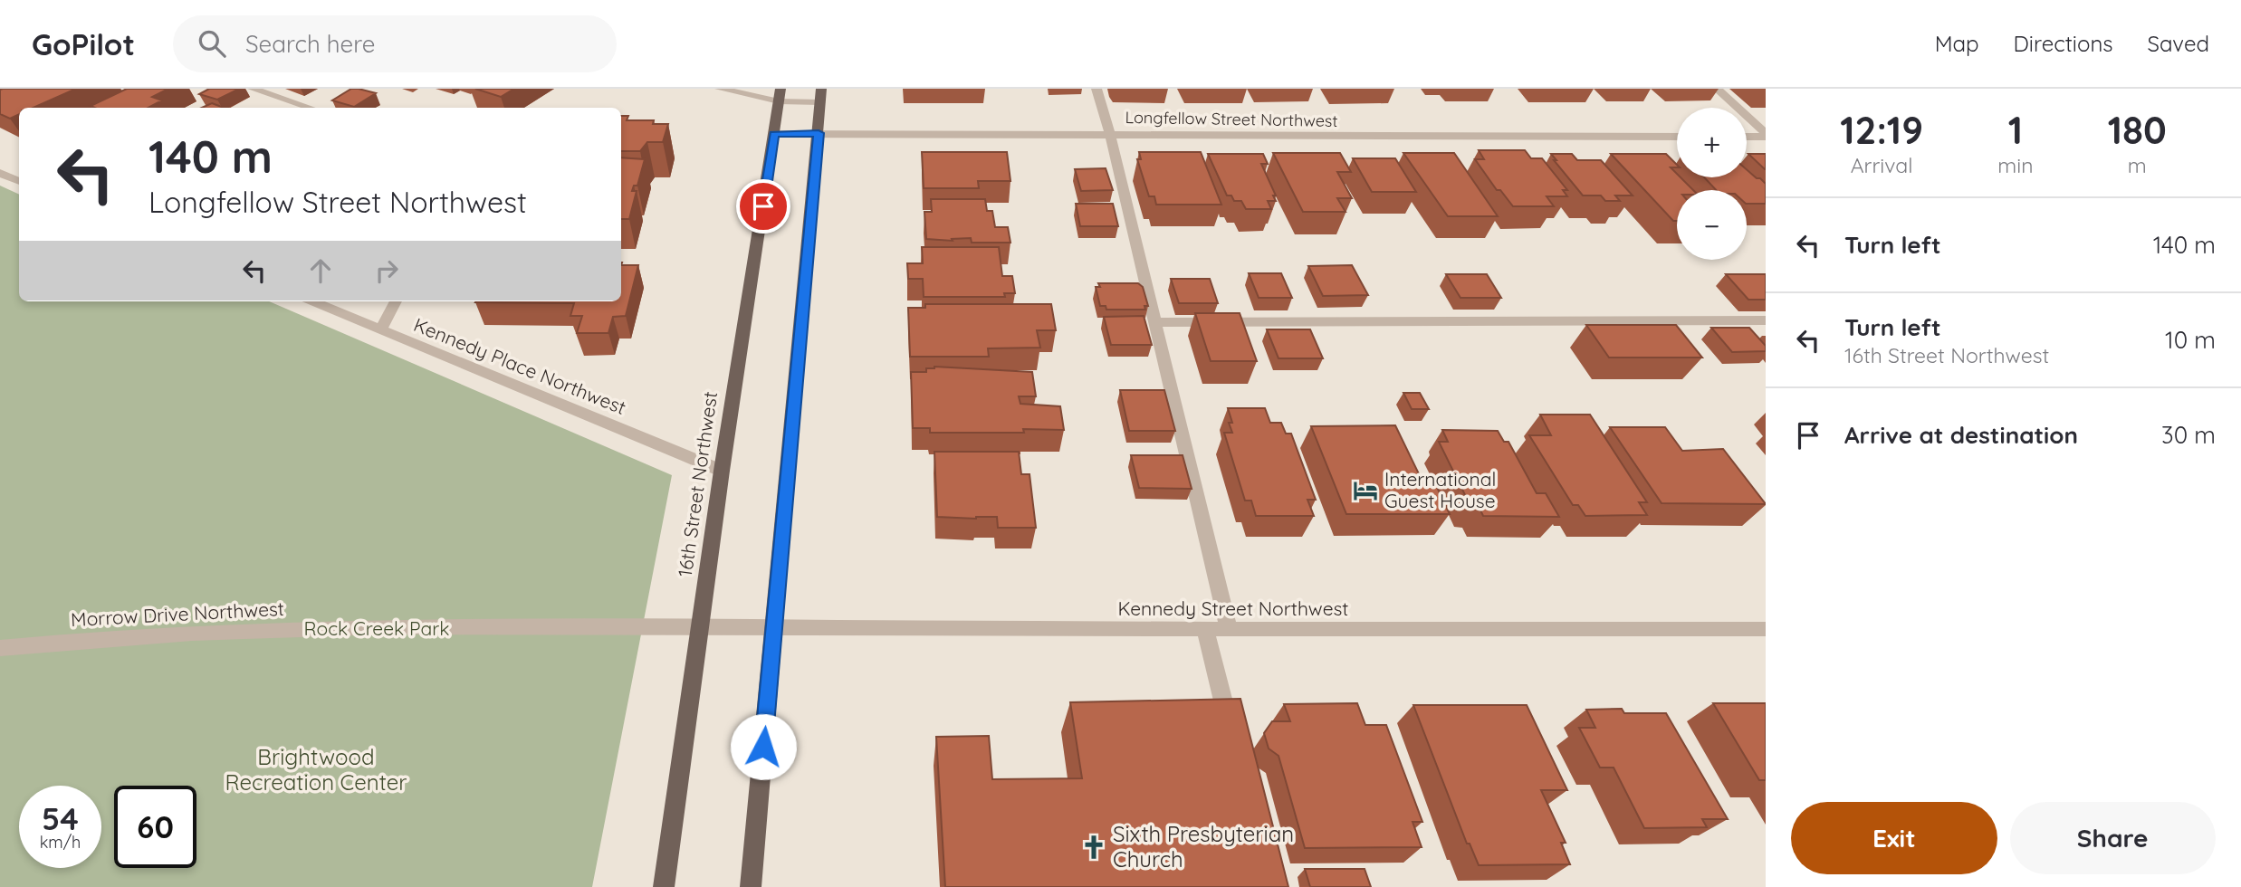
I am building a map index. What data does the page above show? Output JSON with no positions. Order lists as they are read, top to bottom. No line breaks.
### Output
{"streets":{"main road":["16th Street Northwest"],"street":["Longfellow Street Northwest","Kennedy Place Northwest","Kennedy Street Northwest","Morrow Drive Northwest"]},"crossings":[["Longfellow Street Northwest","16th Street Northwest"],["Kennedy Place Northwest","16th Street Northwest"],["16th Street Northwest","Kennedy Street Northwest"],["16th Street Northwest","Morrow Drive Northwest"],["Kennedy Street Northwest","Morrow Drive Northwest"]],"parks":["Rock Creek Park","Brightwood Recreation Center"],"places":{"hotel":["International Guest House"],"church":["Sixth Presbyterian Church"]},"page":{"header":"GoPilot","search":"Search here","nav":["Map","Directions","Saved"],"eta":["12:19","Arrival","1","min","180","m"],"map_buttons":["+","−"],"turn":["140 m","Longfellow Street Northwest"],"list":[{"name":"Turn left","value":"140 m"},{"name":"Turn left","note":"16th Street Northwest","value":"10 m"},{"name":"Arrive at destination","value":"30 m"}],"speed":"54 km/h","limit":"60","buttons":["Exit","Share"]}}
